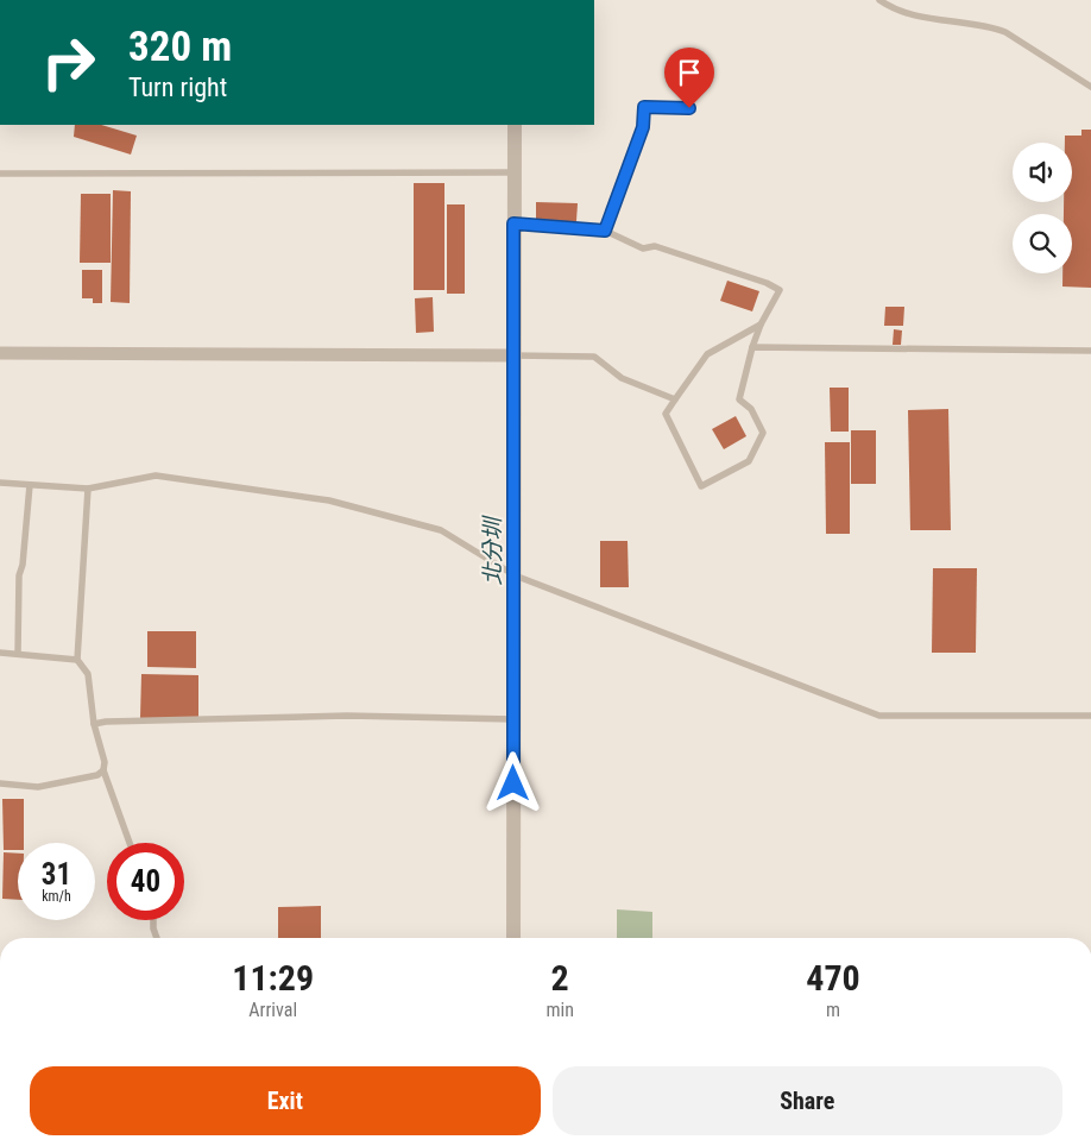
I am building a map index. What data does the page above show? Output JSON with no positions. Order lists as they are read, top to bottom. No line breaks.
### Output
{"water":["北分圳"],"page":{"turn":["320 m","Turn right"],"speed":"31 km/h","limit":"40","eta":["11:29","Arrival","2","min","470","m"],"buttons":["Exit","Share"]}}
